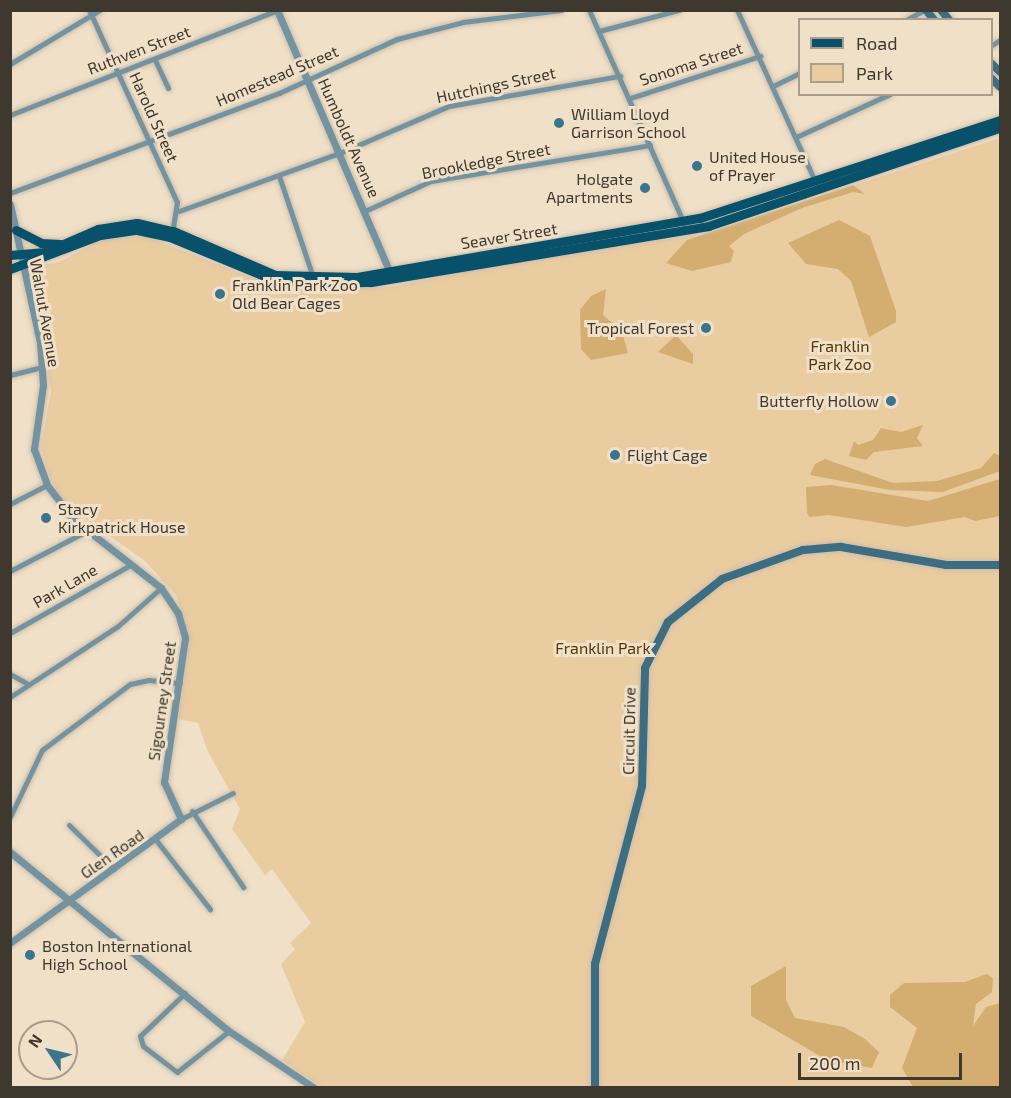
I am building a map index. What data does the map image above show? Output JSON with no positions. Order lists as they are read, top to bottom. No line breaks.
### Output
{"streets":{"main road":["Seaver Street","Circuit Drive"],"street":["Ruthven Street","Sonoma Street","Homestead Street","Hutchings Street","Harold Street","Humboldt Avenue","Brookledge Street","Walnut Avenue","Park Lane","Sigourney Street","Glen Road"]},"crossings":[["Ruthven Street","Harold Street"],["Ruthven Street","Humboldt Avenue"],["Homestead Street","Harold Street"],["Homestead Street","Humboldt Avenue"],["Hutchings Street","Harold Street"],["Hutchings Street","Humboldt Avenue"],["Humboldt Avenue","Brookledge Street"],["Humboldt Avenue","Seaver Street"],["Seaver Street","Walnut Avenue"],["Walnut Avenue","Park Lane"],["Walnut Avenue","Sigourney Street"],["Sigourney Street","Glen Road"]],"parks":["Franklin Park Zoo","Franklin Park"],"places":["William Lloyd Garrison School","United House of Prayer","Holgate Apartments","Franklin Park Zoo Old Bear Cages","Tropical Forest","Butterfly Hollow","Flight Cage","Stacy Kirkpatrick House","Boston International High School"],"legend":["Road","Park"],"scale_bar":"200 m","north":"top left"}
